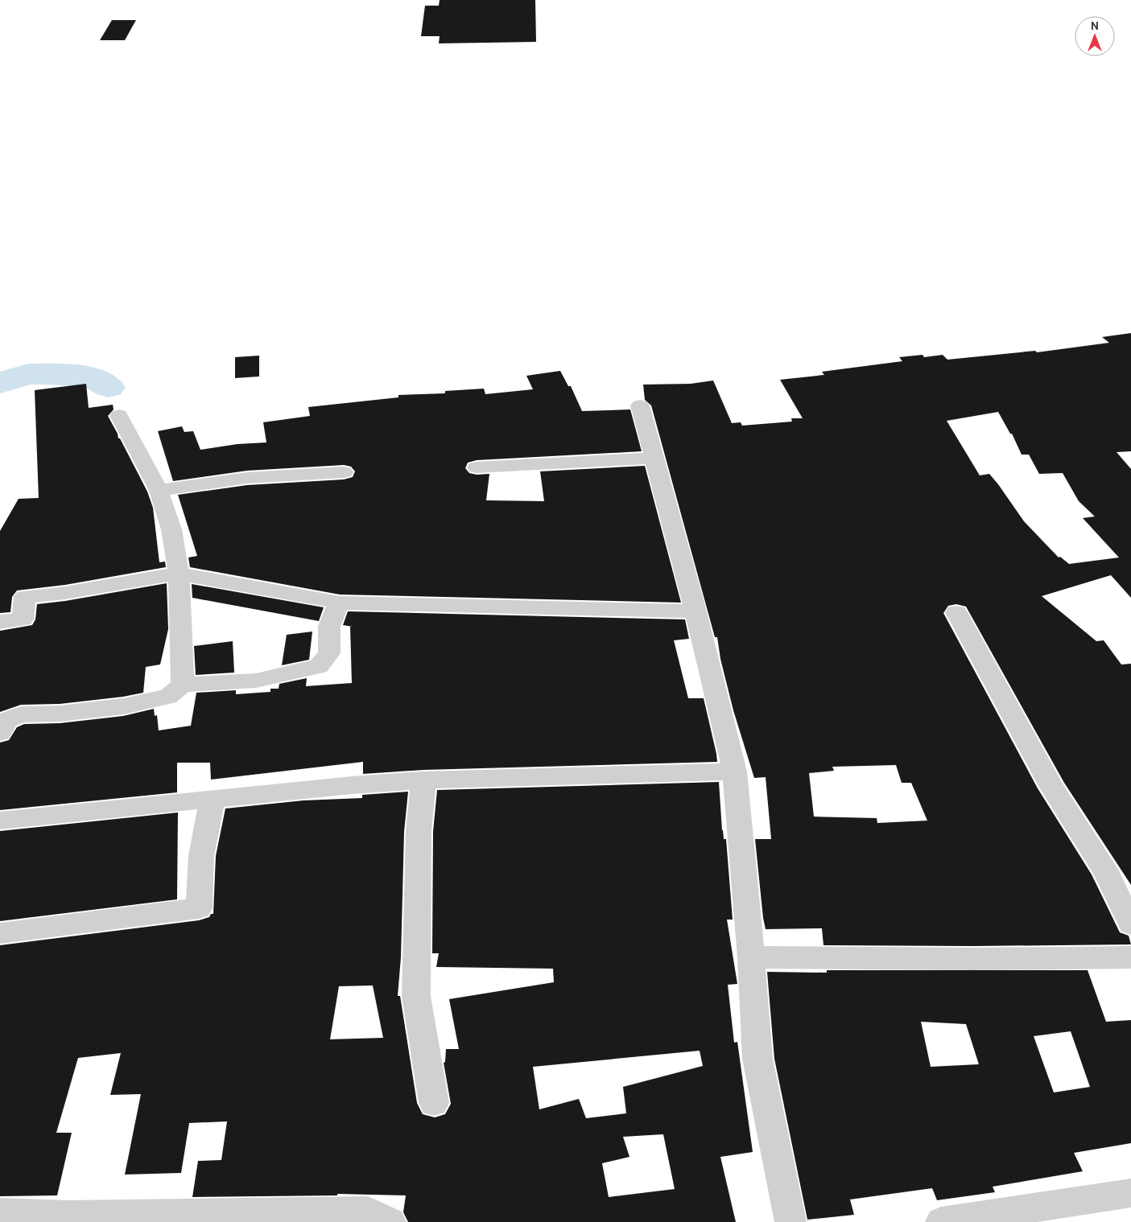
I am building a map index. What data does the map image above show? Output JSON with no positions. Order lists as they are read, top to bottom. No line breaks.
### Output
{"north":"top"}
